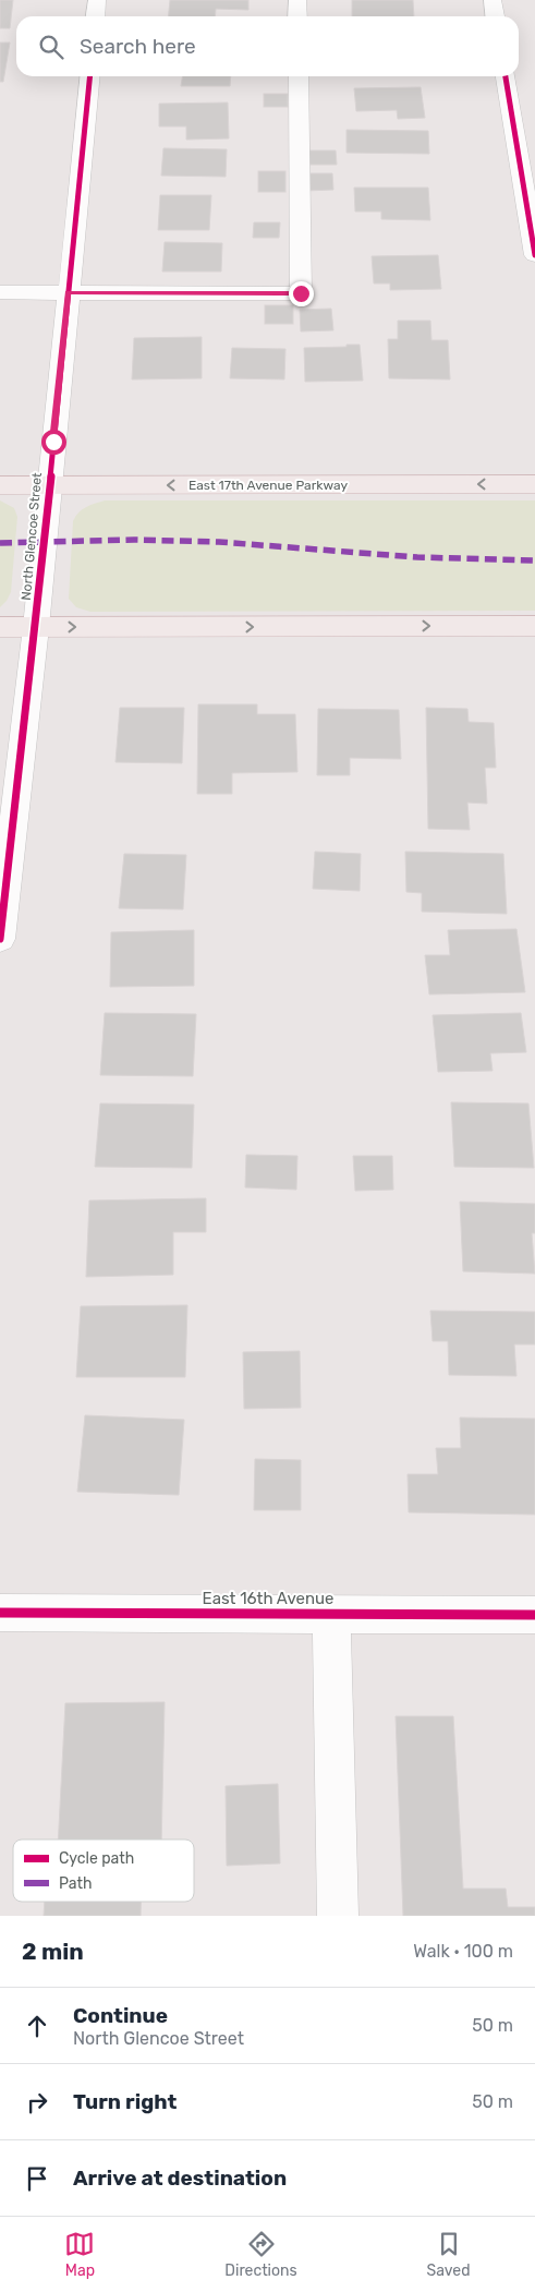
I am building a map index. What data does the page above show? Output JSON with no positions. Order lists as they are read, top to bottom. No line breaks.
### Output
{"streets":{"main road":["East 17th Avenue Parkway"],"street":["North Glencoe Street","East 16th Avenue"]},"crossings":[["East 17th Avenue Parkway","North Glencoe Street"]],"legend":["Cycle path","Path"],"page":{"search":"Search here","heading":["2 min","Walk · 100 m"],"list":[["Continue","North Glencoe Street","50 m"],["Turn right","50 m"],"Arrive at destination"],"nav":["Map","Directions","Saved"]}}
